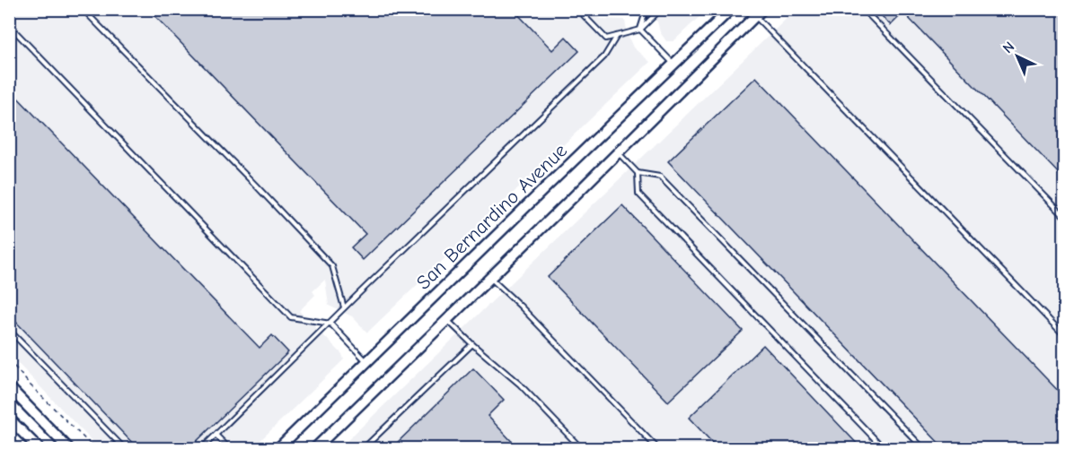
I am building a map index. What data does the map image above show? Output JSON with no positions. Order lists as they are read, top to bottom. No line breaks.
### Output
{"streets":{"main road":["San Bernardino Avenue"]},"north":"top left"}
